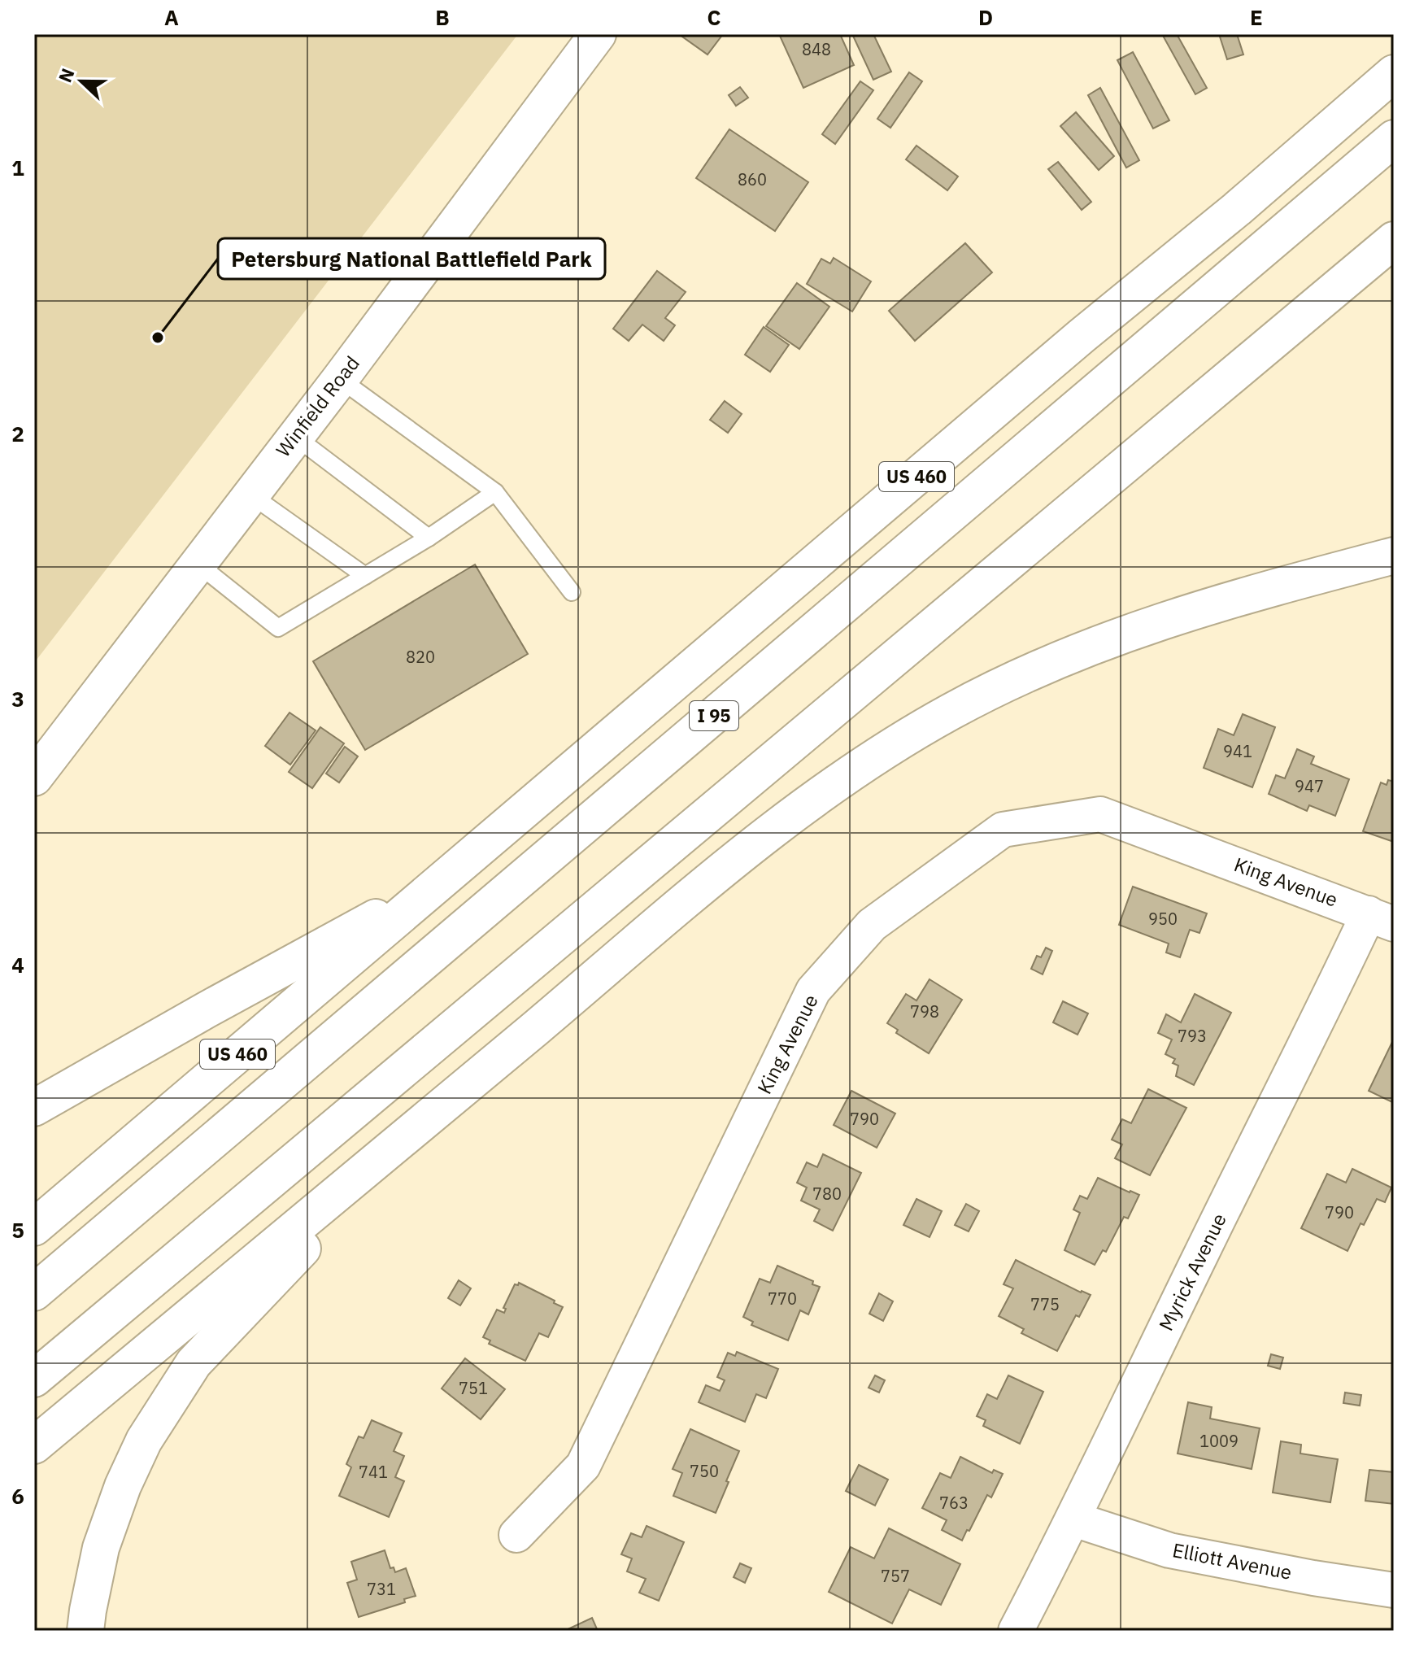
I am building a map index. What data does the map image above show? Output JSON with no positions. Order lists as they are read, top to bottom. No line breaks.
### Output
{"streets":{"main road":["Winfield Road","US 460","I 95"],"street":["King Avenue","Myrick Avenue","Elliott Avenue"]},"crossings":[["King Avenue","Myrick Avenue"],["Myrick Avenue","Elliott Avenue"]],"places":["Petersburg National Battlefield Park"],"house_numbers":["848","860","820","941","947","950","798","793","790","780","790","770","775","751","1009","750","741","763","757","731"],"north":"left","grid":{"columns":["A","B","C","D","E"],"rows":["1","2","3","4","5","6"]}}
